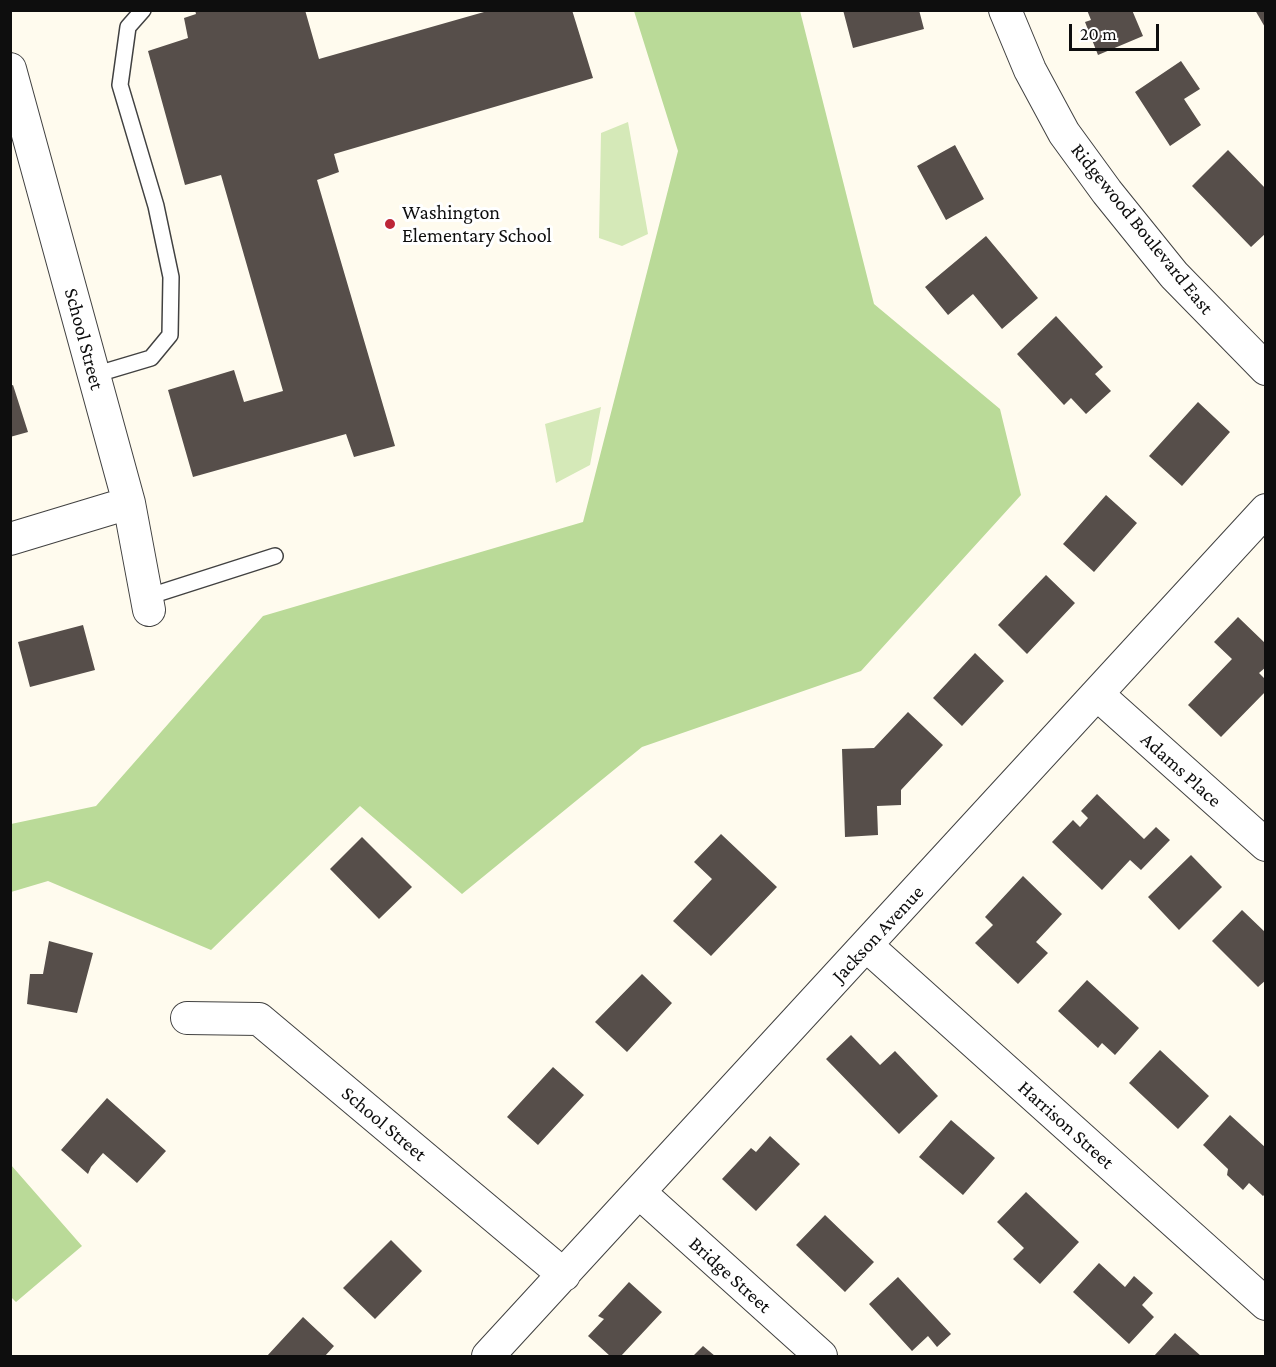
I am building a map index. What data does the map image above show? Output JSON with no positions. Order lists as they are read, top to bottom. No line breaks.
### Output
{"streets":{"street":["Ridgewood Boulevard East","School Street","Adams Place","Jackson Avenue","Harrison Street","Bridge Street"]},"crossings":[["School Street","Jackson Avenue"],["Adams Place","Jackson Avenue"],["Jackson Avenue","Harrison Street"],["Jackson Avenue","Bridge Street"]],"places":["Washington Elementary School"],"scale_bar":"20 m"}
